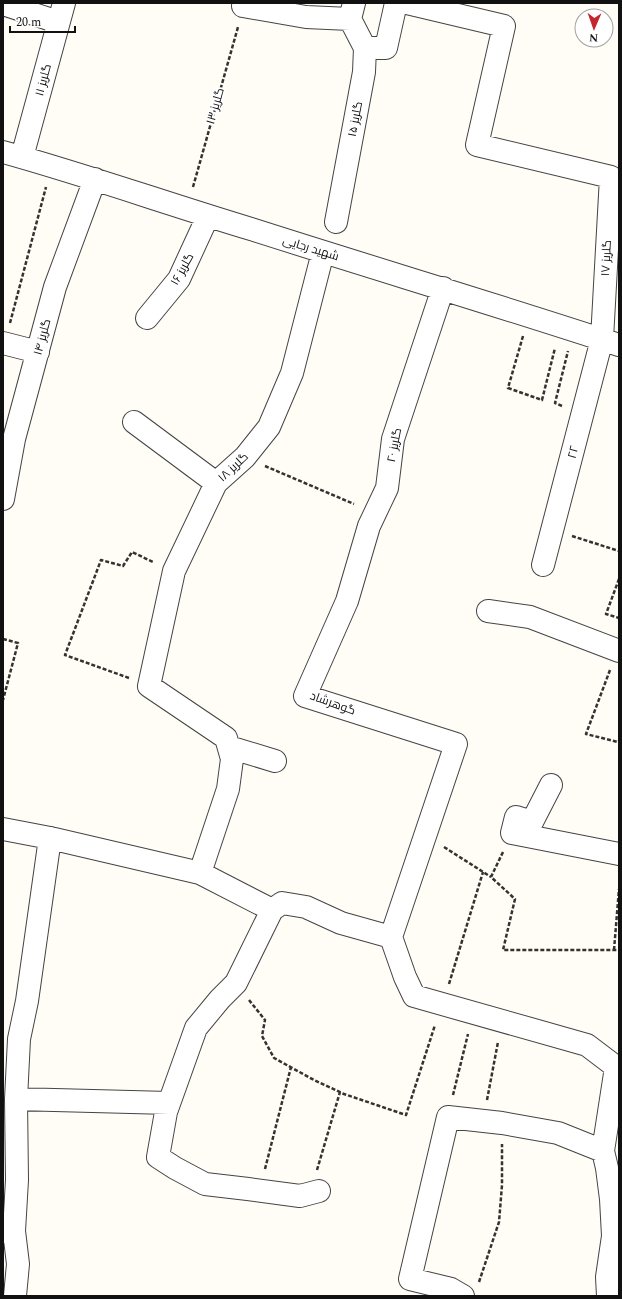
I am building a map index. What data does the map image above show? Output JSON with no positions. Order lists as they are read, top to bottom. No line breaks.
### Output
{"streets":{"street":["گلریز ۱۱","گلریز ۱۵","شهید رجایی","گلریز ۱۷","گلریز ۱۶","گلریز ۱۴","گلریز ۲۰","۲۲","گلریز ۱۸","گوهرشاد"],"path":["گلریز ۱۳"]},"crossings":[["گلریز ۱۱","شهید رجایی"],["گلریز ۱۳","شهید رجایی"],["شهید رجایی","گلریز ۱۷"],["شهید رجایی","گلریز ۱۶"],["شهید رجایی","گلریز ۱۴"],["شهید رجایی","گلریز ۲۰"],["شهید رجایی","۲۲"],["شهید رجایی","گلریز ۱۸"],["گلریز ۱۷","۲۲"],["گلریز ۲۰","گوهرشاد"]],"scale_bar":"20 m","north":"bottom"}
